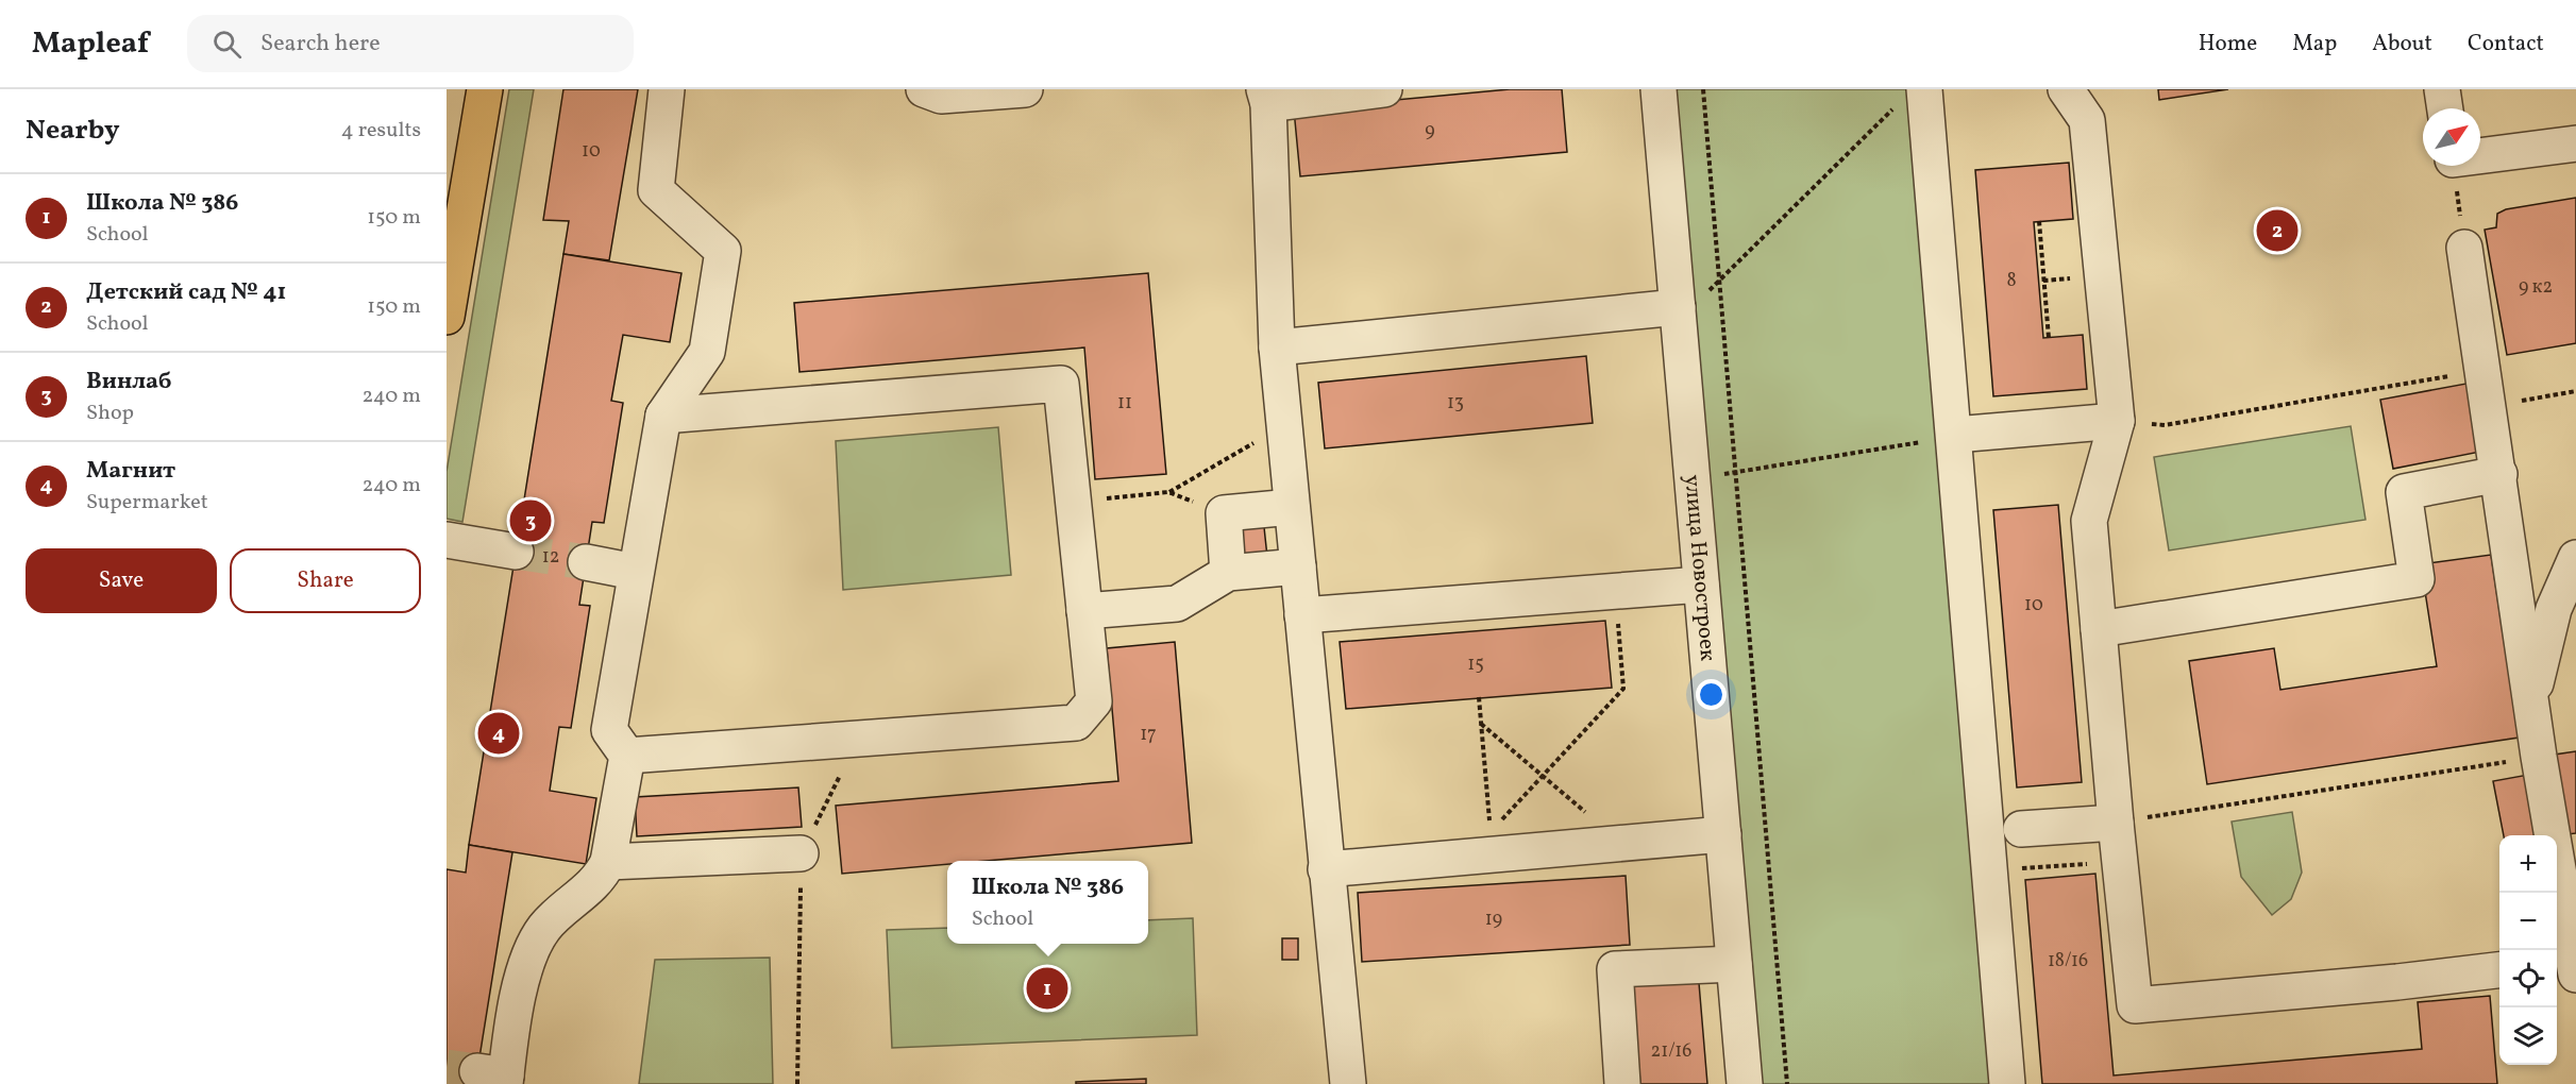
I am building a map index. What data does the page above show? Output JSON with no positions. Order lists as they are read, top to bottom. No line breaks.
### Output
{"streets":{"street":["улица Новостроек"]},"house_numbers":["9","10","8","9 к2","11","13","12","10","15","17","19","18/16","21/16"],"north":"top right","page":{"header":"Mapleaf","search":"Search here","nav":["Home","Map","About","Contact"],"heading":["Nearby","4 results"],"list":[{"mark":"1","name":"Школа № 386","note":"School","value":"150 m"},{"mark":"2","name":"Детский сад № 41","note":"School","value":"150 m"},{"mark":"3","name":"Винлаб","note":"Shop","value":"240 m"},{"mark":"4","name":"Магнит","note":"Supermarket","value":"240 m"}],"pins":["2","3","4","1"],"buttons":["Save","Share"],"map_buttons":["+","−"],"popup":["Школа № 386","School"]}}
